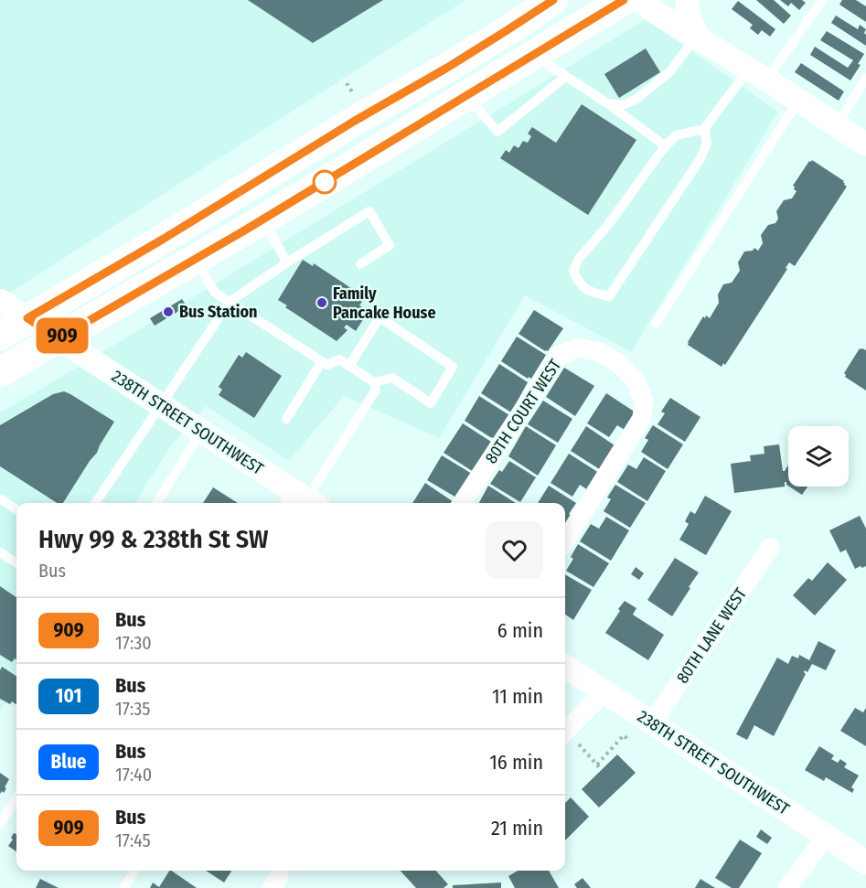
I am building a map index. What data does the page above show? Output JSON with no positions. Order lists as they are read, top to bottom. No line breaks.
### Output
{"streets":{"street":["80TH COURT WEST","238TH STREET SOUTHWEST","80TH LANE WEST"]},"crossings":[["238TH STREET SOUTHWEST","80TH LANE WEST"]],"places":["Family Pancake House","Bus Station"],"lines":["bus line 909"],"page":{"on_map":"909","heading":["Hwy 99 & 238th St SW","Bus"],"list":[{"mark":"909","name":"Bus","note":"17:30","value":"6 min"},{"mark":"101","name":"Bus","note":"17:35","value":"11 min"},{"mark":"Blue","name":"Bus","note":"17:40","value":"16 min"},{"mark":"909","name":"Bus","note":"17:45","value":"21 min"}]}}
